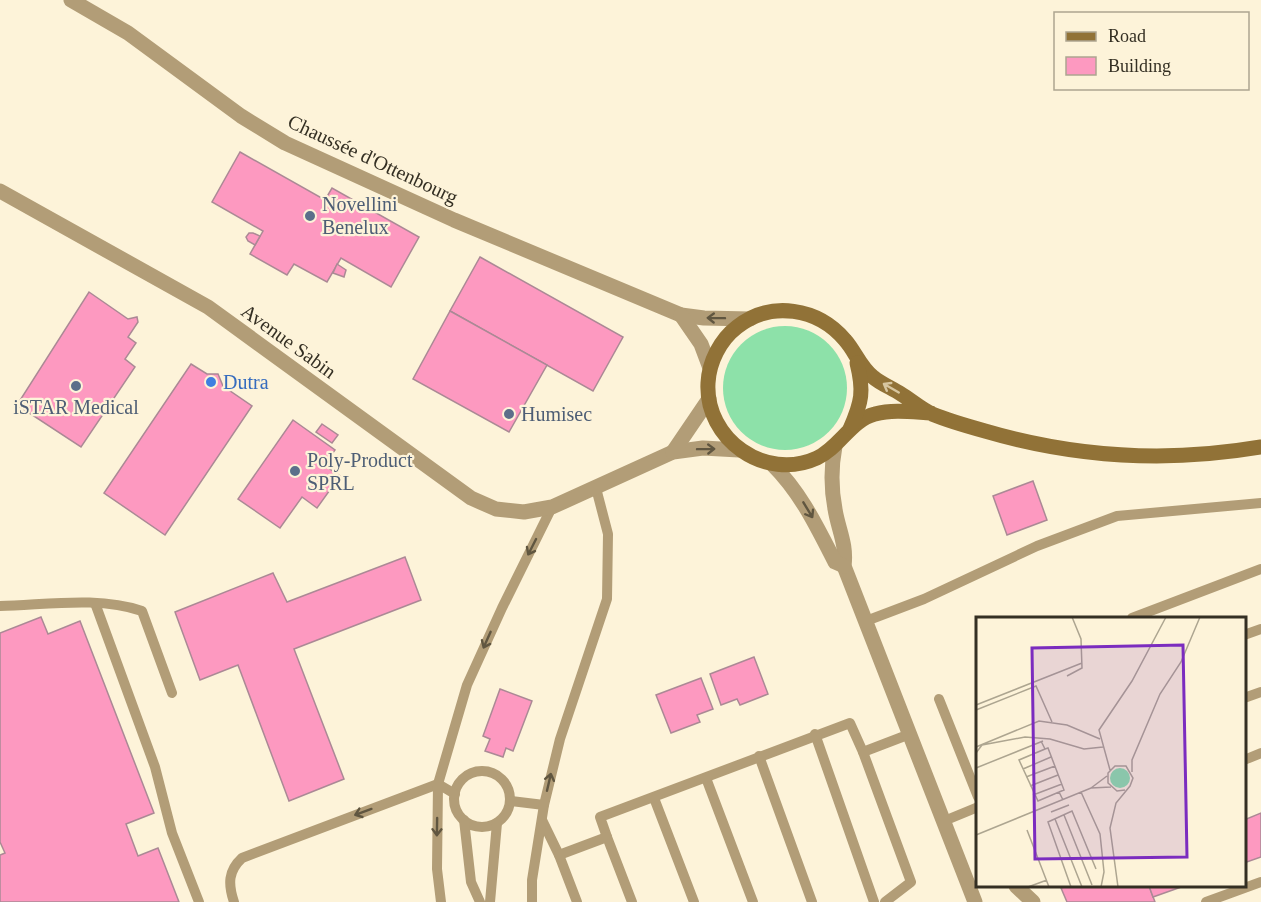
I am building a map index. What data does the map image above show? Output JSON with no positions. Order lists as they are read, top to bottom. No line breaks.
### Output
{"streets":{"main road":["Chaussée d'Ottenbourg"],"street":["Avenue Sabin"]},"places":["Novellini Benelux","Dutra","iSTAR Medical","Humisec","Poly-Product SPRL"],"legend":["Road","Building"]}
